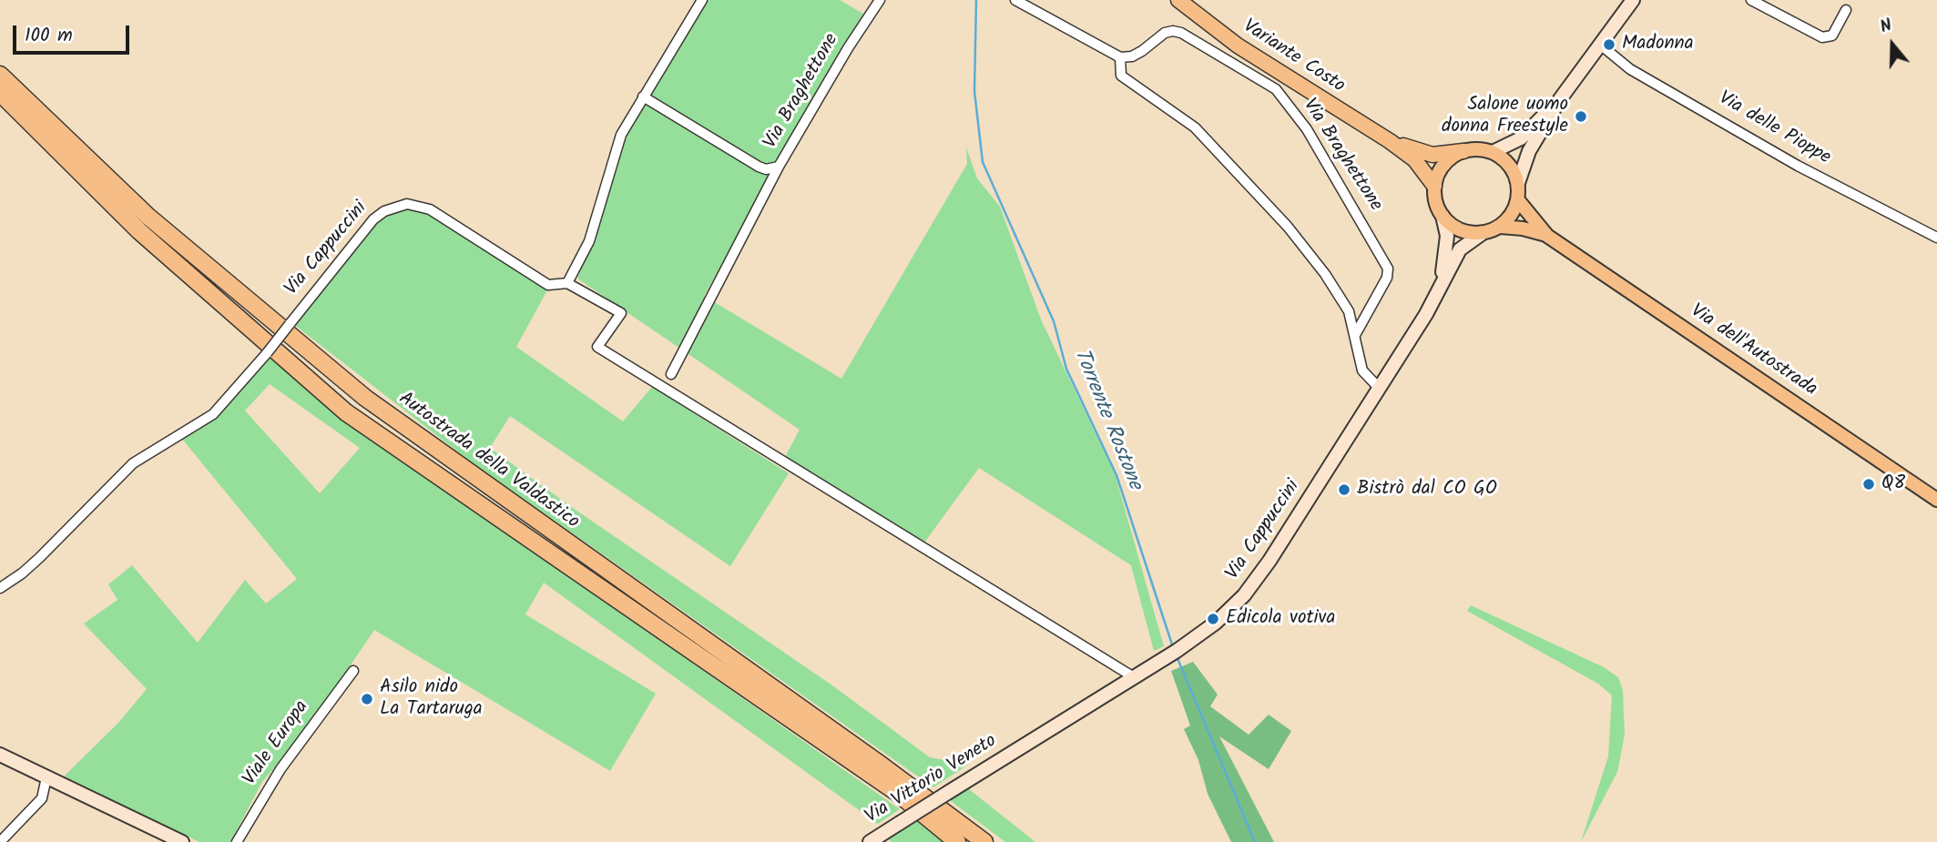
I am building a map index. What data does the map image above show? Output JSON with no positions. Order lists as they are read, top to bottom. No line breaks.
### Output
{"streets":{"highway":["Variante Costo","Autostrada della Valdastico"],"main road":["Via Cappuccini","Via dell'Autostrada","Via Vittorio Veneto"],"street":["Via Braghettone","Via delle Pioppe","Viale Europa"]},"crossings":[["Via Cappuccini","Via Vittorio Veneto"]],"water":["Torrente Rostone"],"places":["Madonna","Salone uomo donna Freestyle","Q8","Bistrò dal CO GO","Edicola votiva","Asilo nido La Tartaruga"],"scale_bar":"100 m","north":"top"}
